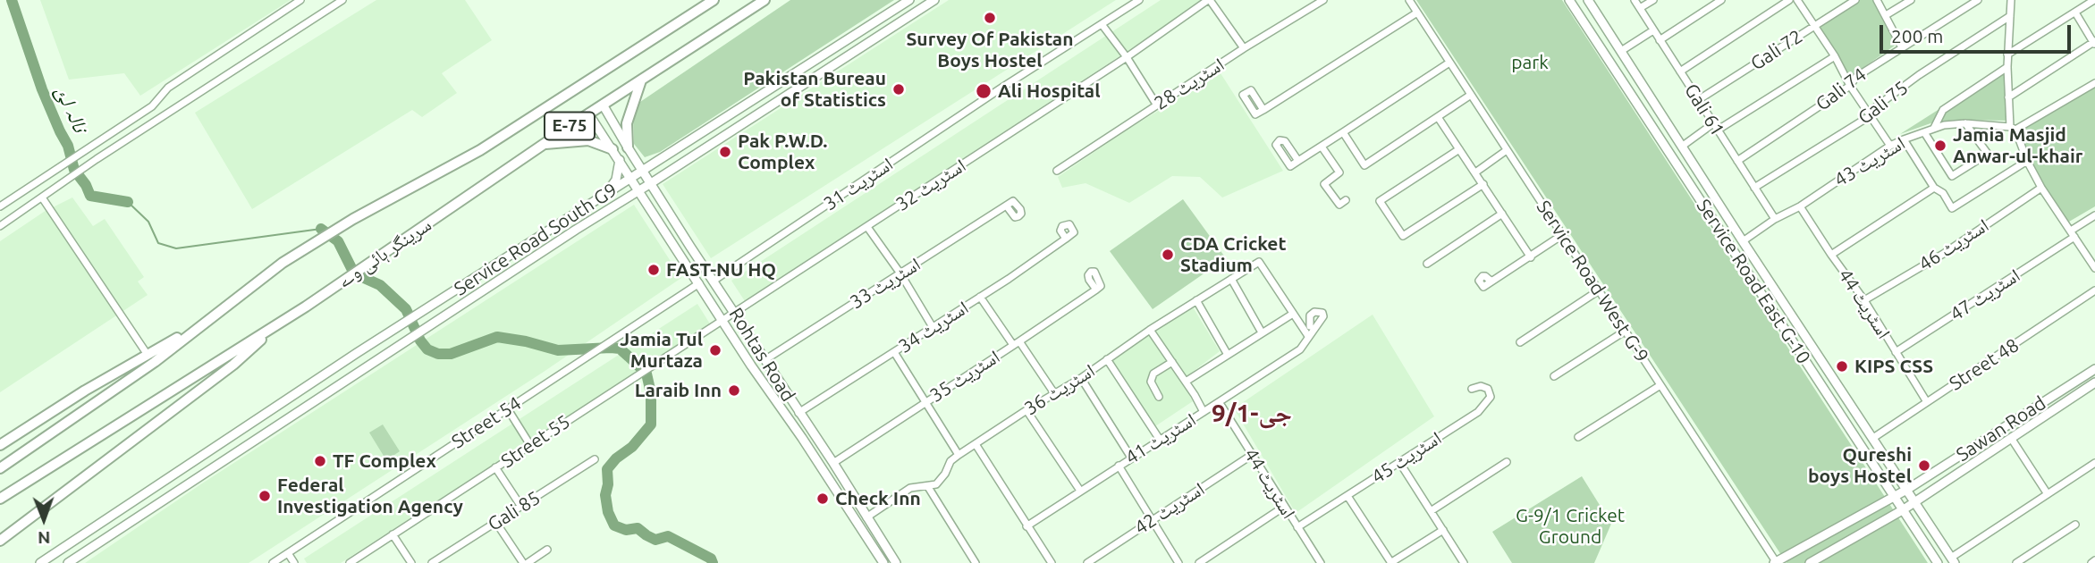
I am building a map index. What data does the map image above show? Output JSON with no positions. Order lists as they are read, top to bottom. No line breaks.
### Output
{"streets":{"highway":["E-75","سرینگر ہائی وے"],"main road":["Service Road South G9","Service Road East G-10","Rohtas Road","Sawan Road"],"street":["Gali 72","اسٹریٹ 28","Gali 74","Gali 75","Gali 61","اسٹریٹ 43","اسٹریٹ 31","اسٹریٹ 32","اسٹریٹ 46","Service Road West G-9","اسٹریٹ 33","اسٹریٹ 47","اسٹریٹ 44","اسٹریٹ 34","Street 48","اسٹریٹ 35","اسٹریٹ 36","Street 54","اسٹریٹ 41","Street 55","اسٹریٹ 45","اسٹریٹ 42","Gali 85"]},"crossings":[["Gali 72","Gali 61"],["Gali 74","Gali 61"],["Gali 75","Gali 61"],["Gali 61","اسٹریٹ 43"],["اسٹریٹ 43","Service Road East G-10"],["اسٹریٹ 43","اسٹریٹ 44"],["اسٹریٹ 31","Rohtas Road"],["اسٹریٹ 32","Rohtas Road"],["اسٹریٹ 32","Street 55"],["Service Road South G9","Rohtas Road"],["اسٹریٹ 46","اسٹریٹ 44"],["سرینگر ہائی وے","Rohtas Road"],["Service Road West G-9","Sawan Road"],["Service Road East G-10","Street 48"],["Service Road East G-10","Sawan Road"],["اسٹریٹ 33","Rohtas Road"],["اسٹریٹ 47","اسٹریٹ 44"],["اسٹریٹ 44","Street 48"],["اسٹریٹ 44","اسٹریٹ 41"],["اسٹریٹ 44","اسٹریٹ 45"],["اسٹریٹ 44","اسٹریٹ 42"],["اسٹریٹ 34","Rohtas Road"],["Rohtas Road","اسٹریٹ 35"],["Rohtas Road","Street 54"],["Rohtas Road","Street 55"]],"districts":["جی-9/1"],"water":["نالہ لئ"],"parks":["park","G-9/1 Cricket Ground"],"places":["Survey Of Pakistan Boys Hostel","Pakistan Bureau of Statistics","Ali Hospital","Jamia Masjid Anwar-ul-khair","Pak P.W.D. Complex","CDA Cricket Stadium","FAST-NU HQ","Jamia Tul Murtaza","KIPS CSS","Laraib Inn","TF Complex","Qureshi boys Hostel","Federal Investigation Agency","Check Inn"],"scale_bar":"200 m","north":"bottom"}
